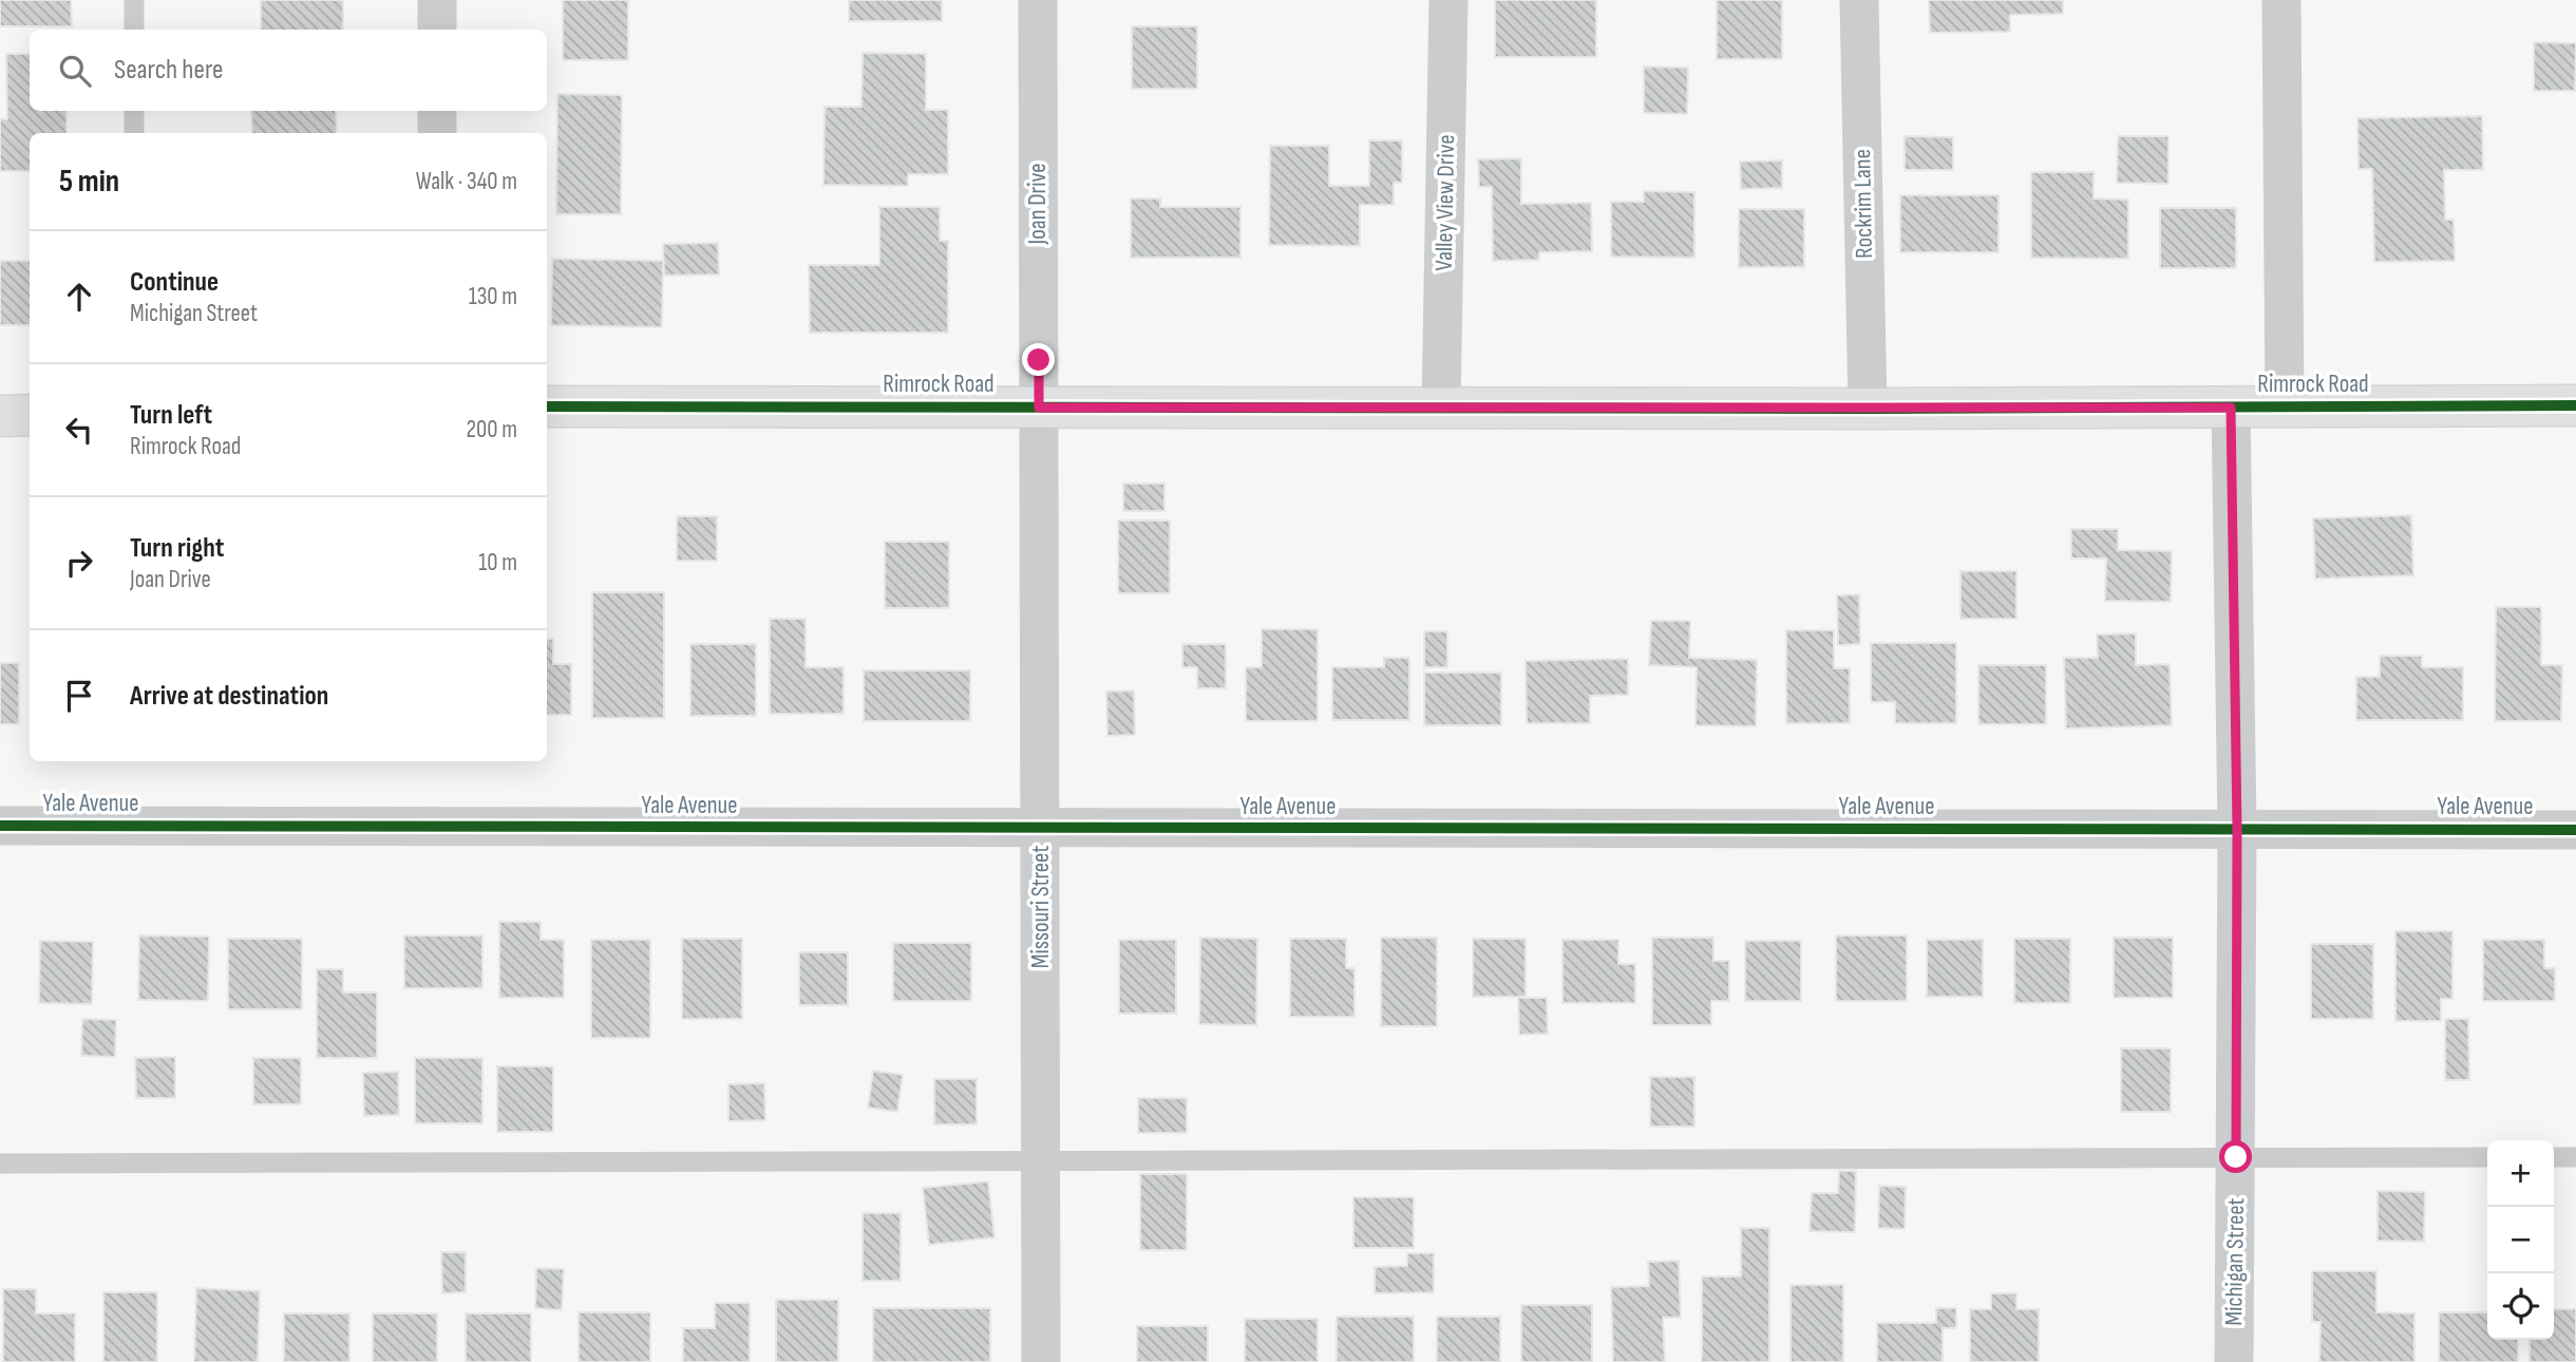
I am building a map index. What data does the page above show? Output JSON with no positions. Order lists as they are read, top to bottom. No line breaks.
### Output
{"streets":{"main road":["Rimrock Road"],"street":["Valley View Drive","Joan Drive","Rockrim Lane","Yale Avenue","Missouri Street","Michigan Street"]},"crossings":[["Valley View Drive","Rimrock Road"],["Joan Drive","Rimrock Road"],["Joan Drive","Missouri Street"],["Rockrim Lane","Rimrock Road"],["Rimrock Road","Missouri Street"],["Rimrock Road","Michigan Street"],["Yale Avenue","Missouri Street"],["Yale Avenue","Michigan Street"]],"page":{"search":"Search here","heading":["5 min","Walk · 340 m"],"list":[["Continue","Michigan Street","130 m"],["Turn left","Rimrock Road","200 m"],["Turn right","Joan Drive","10 m"],"Arrive at destination"],"map_buttons":["+","−"]}}
